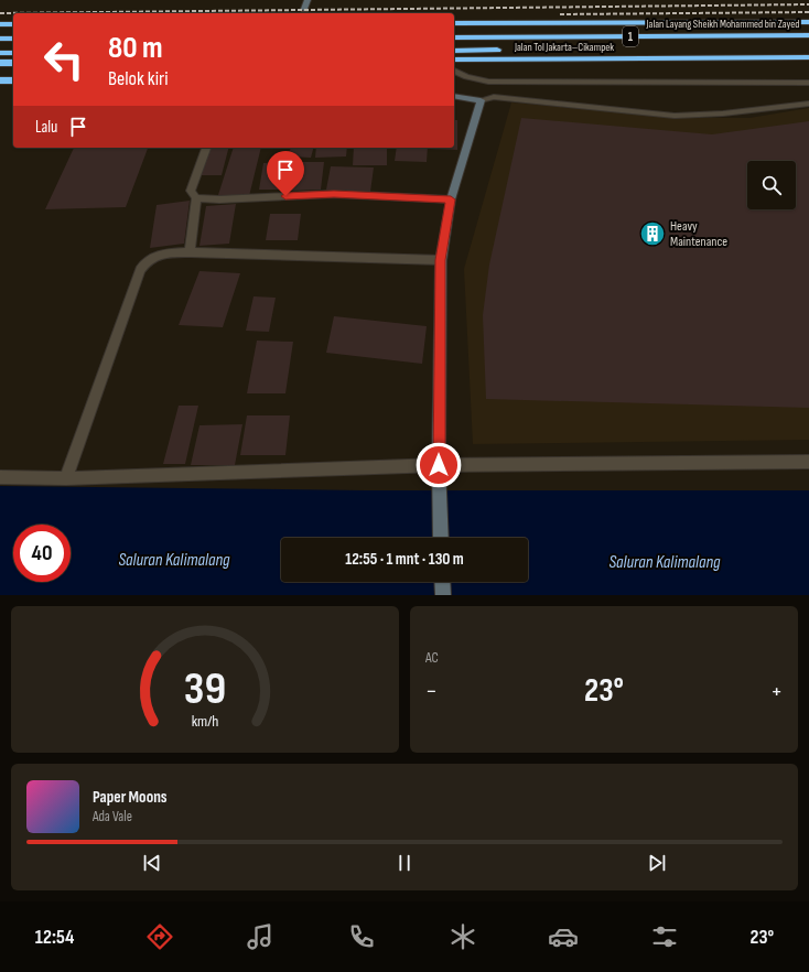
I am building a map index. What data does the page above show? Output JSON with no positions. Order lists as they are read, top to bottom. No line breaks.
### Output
{"streets":{"highway":["Jalan Layang Sheikh Mohammed bin Zayed","1","Jalan Tol Jakarta–Cikampek"]},"water":["Saluran Kalimalang"],"places":{"building":["Heavy Maintenance"]},"page":{"turn":["80 m","Belok kiri"],"then":"Lalu","limit":"40","trip":"12:55 · 1 mnt · 130 m","tile":"AC","heat":["−","23°","+"],"song":["Paper Moons","Ada Vale"],"tabs":["12:54","23°"],"gauge":["39","km/h"]}}
